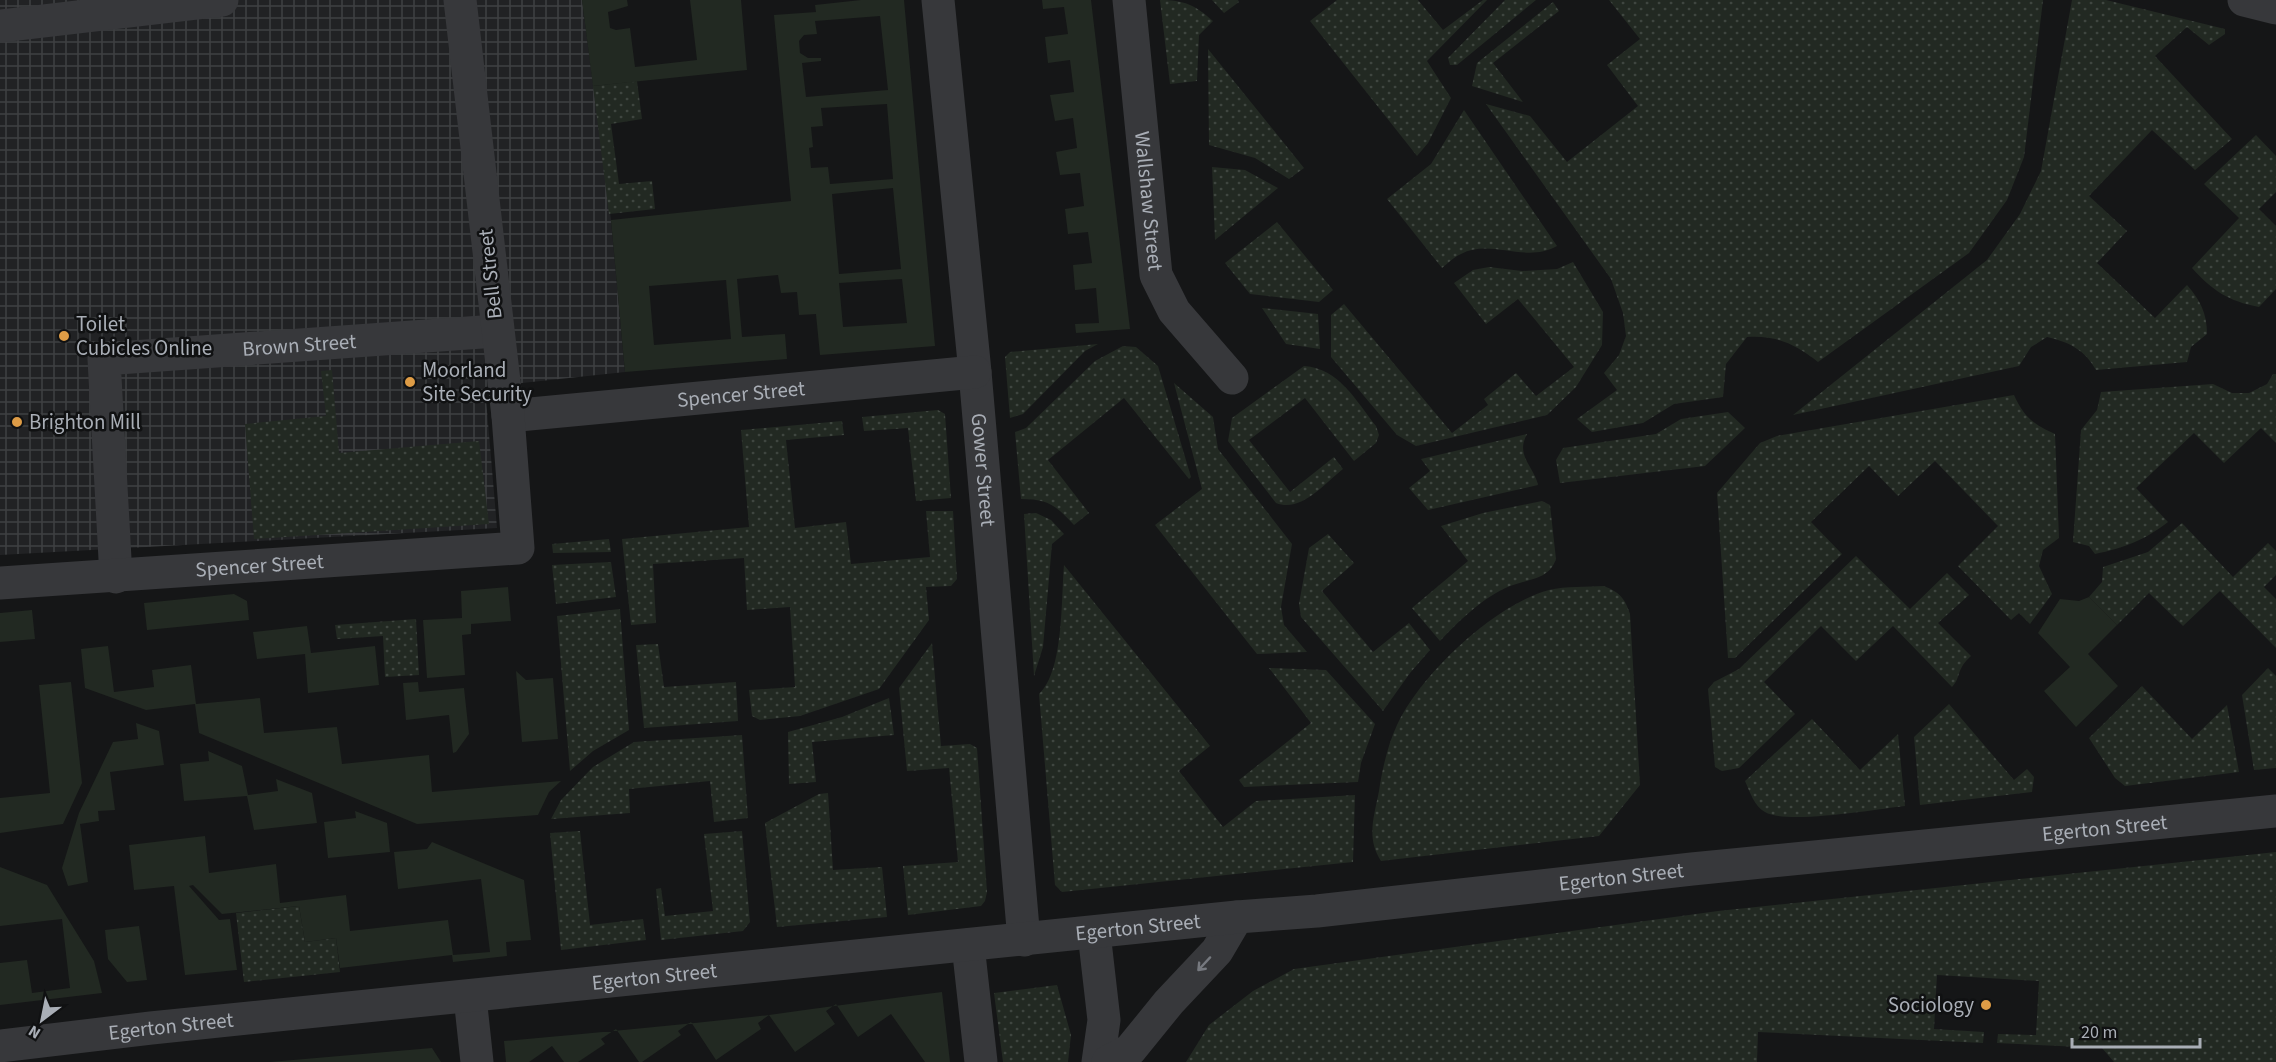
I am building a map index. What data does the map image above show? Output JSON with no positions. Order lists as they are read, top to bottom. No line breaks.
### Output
{"streets":{"street":["Wallshaw Street","Bell Street","Brown Street","Spencer Street","Gower Street","Egerton Street"]},"crossings":[["Bell Street","Brown Street"],["Bell Street","Spencer Street"],["Brown Street","Spencer Street"],["Spencer Street","Gower Street"],["Gower Street","Egerton Street"]],"places":["Toilet Cubicles Online","Moorland Site Security","Brighton Mill","Sociology"],"scale_bar":"20 m","north":"bottom left"}
